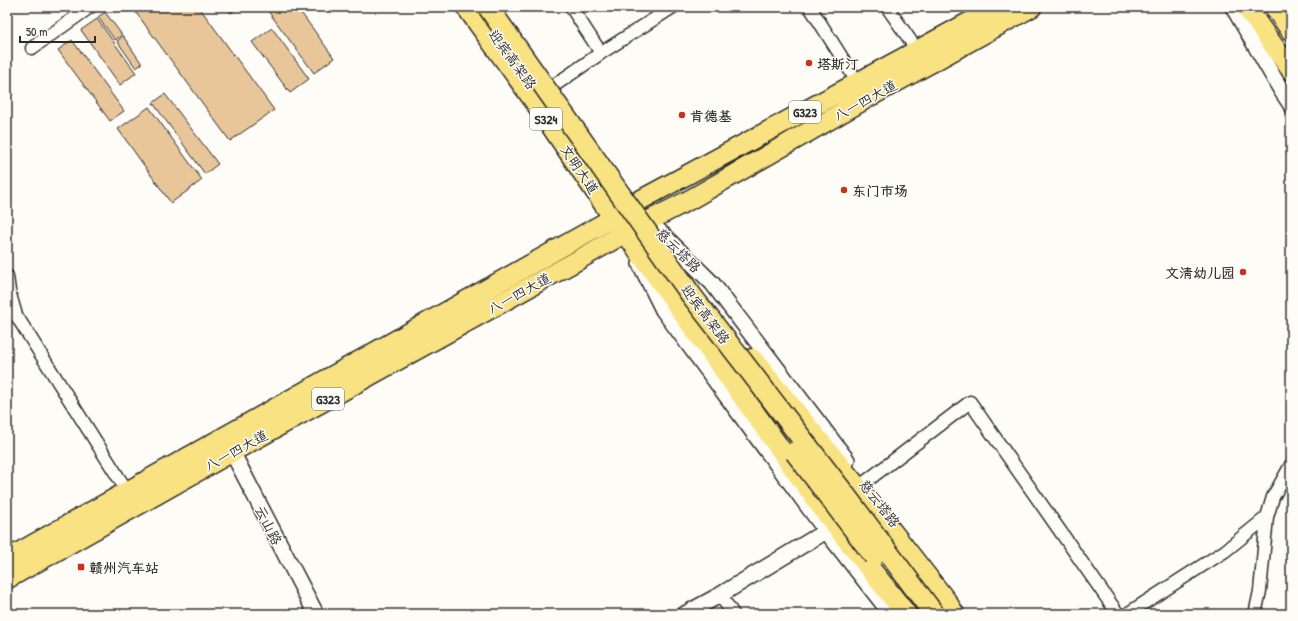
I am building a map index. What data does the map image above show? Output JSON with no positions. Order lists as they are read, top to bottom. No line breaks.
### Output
{"streets":{"highway":["迎宾高架路"],"main road":["八一四大道","G323","S324","文明大道","慈云塔路"],"street":["云山路"]},"crossings":[["八一四大道","文明大道"],["八一四大道","慈云塔路"],["八一四大道","云山路"],["文明大道","慈云塔路"]],"places":{"other":["塔斯汀","肯德基","东门市场","文清幼儿园"],"transit":["赣州汽车站"]},"scale_bar":"50 m"}
